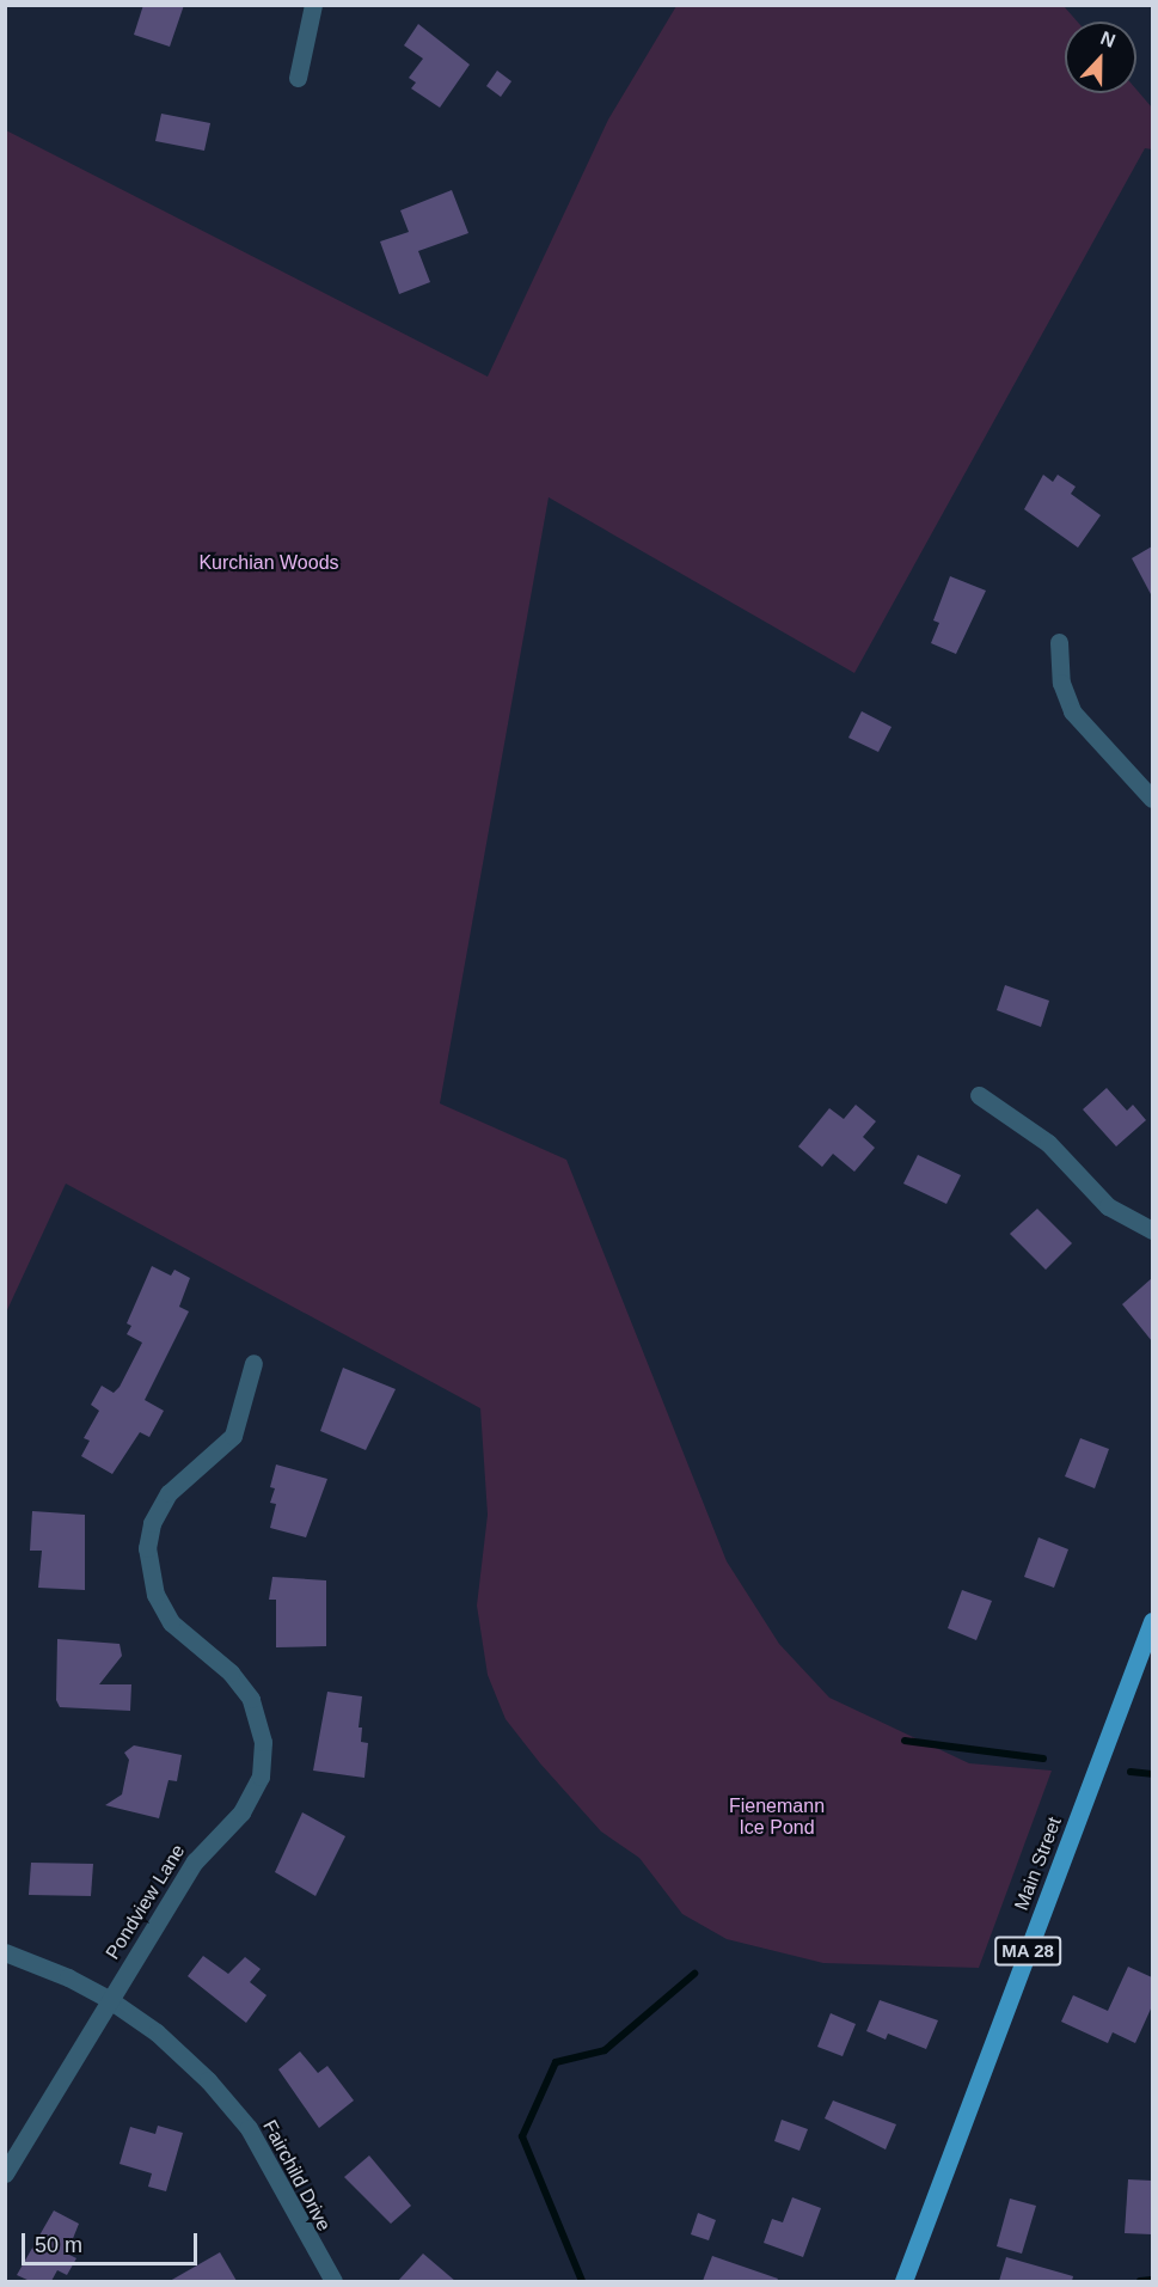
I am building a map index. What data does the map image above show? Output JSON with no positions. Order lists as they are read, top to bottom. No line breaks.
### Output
{"streets":{"main road":["Main Street","MA 28"],"street":["Pondview Lane","Fairchild Drive"]},"crossings":[["Pondview Lane","Fairchild Drive"]],"parks":["Kurchian Woods","Fienemann Ice Pond"],"scale_bar":"50 m","north":"top"}
